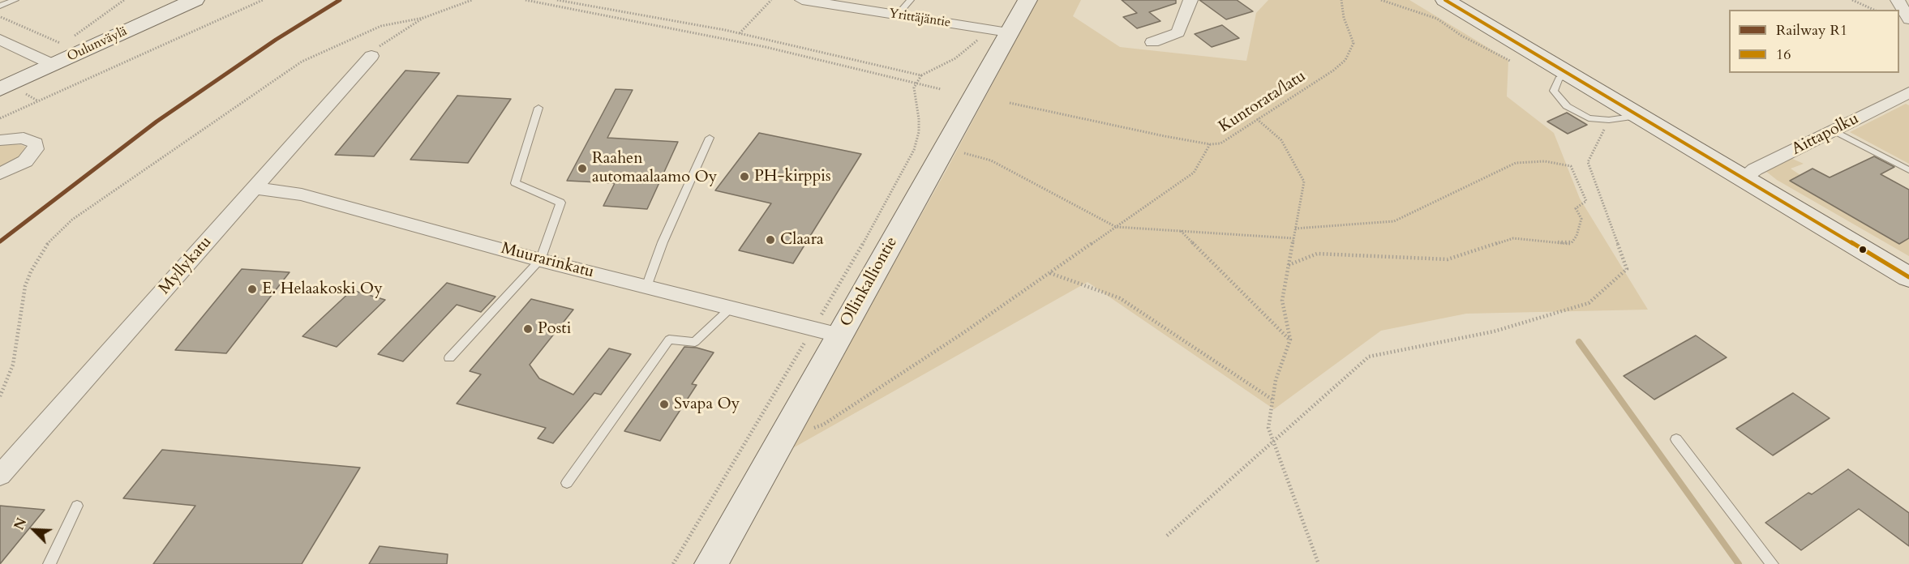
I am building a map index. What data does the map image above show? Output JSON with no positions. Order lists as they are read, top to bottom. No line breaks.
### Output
{"streets":{"street":["Yrittäjäntie","Oulunväylä","Aittapolku","Muurarinkatu","Myllykatu","Ollinkalliontie"],"path":["Kuntorata/latu"]},"crossings":[["Yrittäjäntie","Ollinkalliontie"],["Muurarinkatu","Myllykatu"],["Muurarinkatu","Ollinkalliontie"]],"places":["Raahen automaalaamo Oy","PH-kirppis","Claara","E. Helaakoski Oy","Posti","Svapa Oy"],"lines":["rail line R1","transit line 16"],"legend":["Railway R1","16"],"north":"top left"}
